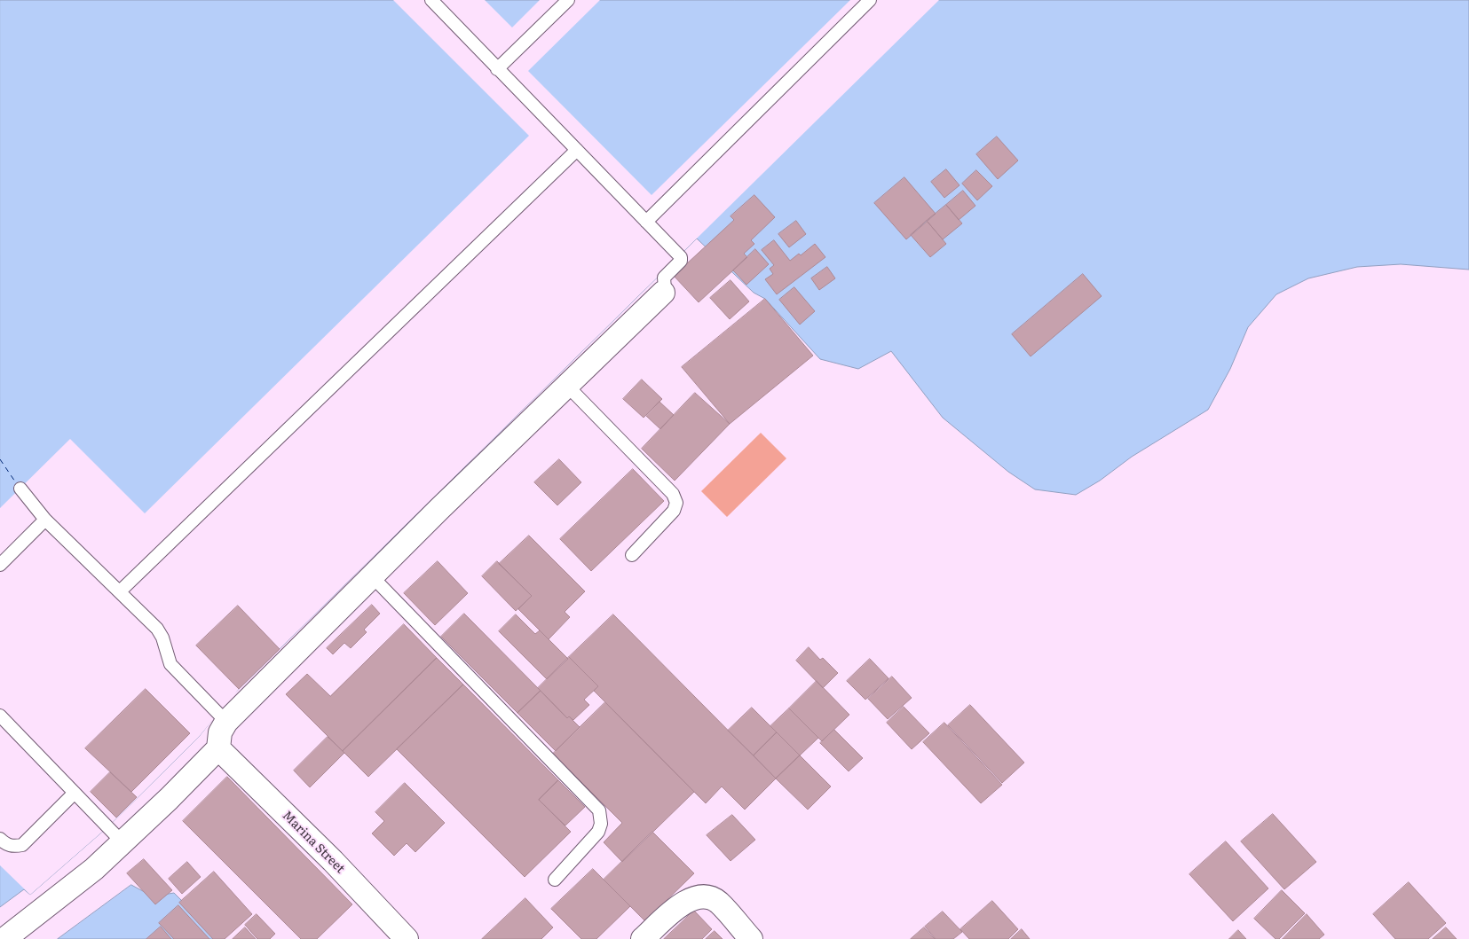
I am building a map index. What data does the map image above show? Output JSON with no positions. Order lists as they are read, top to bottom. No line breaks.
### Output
{"streets":{"street":["Marina Street"]}}
